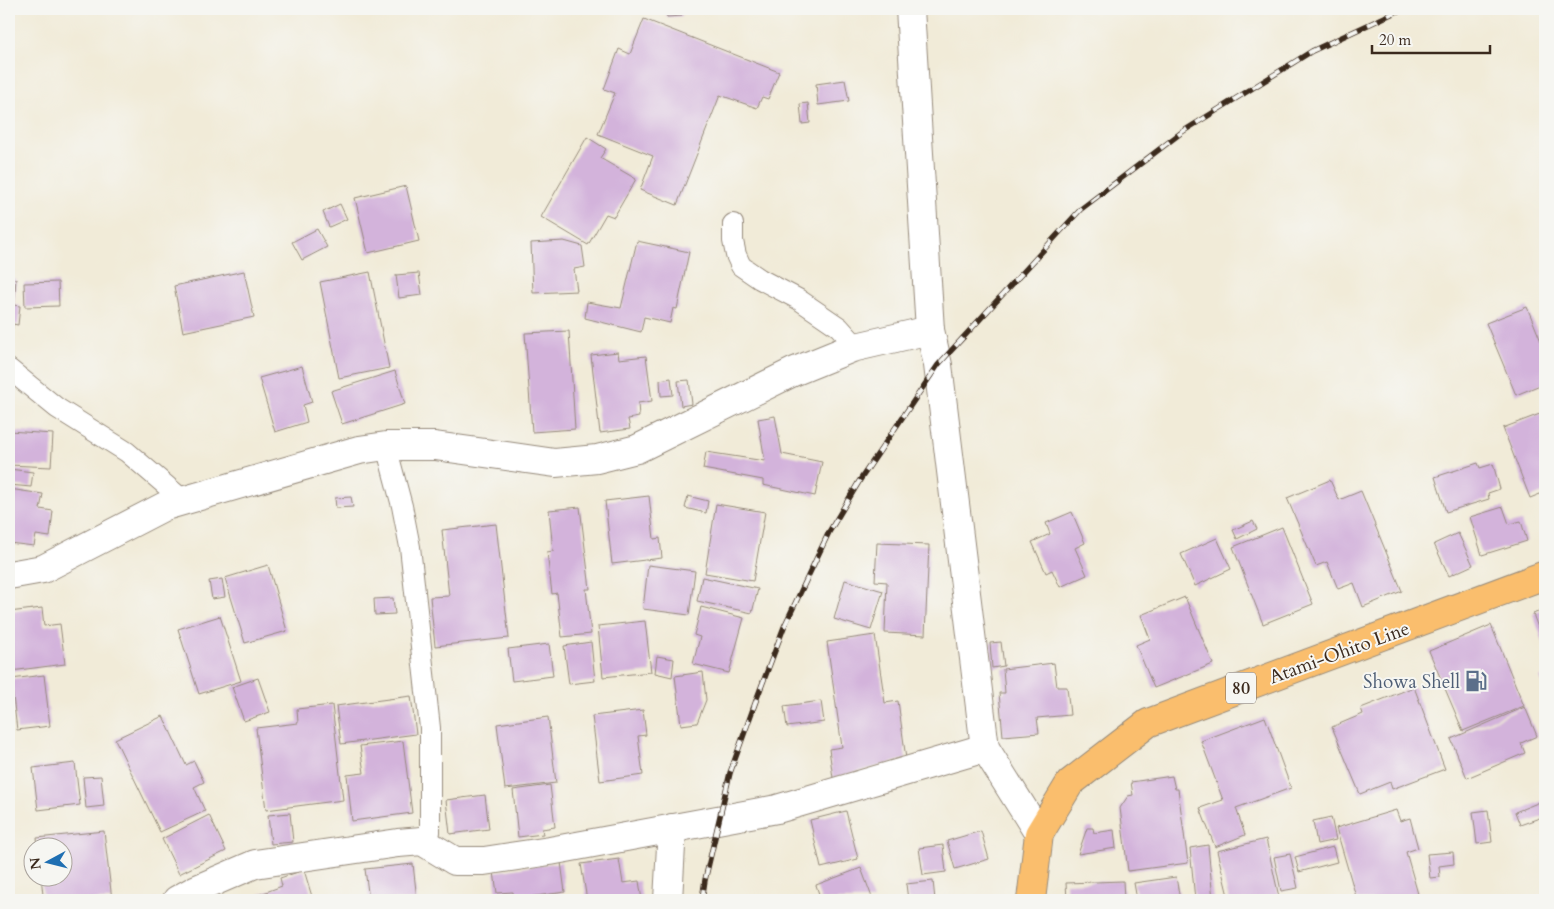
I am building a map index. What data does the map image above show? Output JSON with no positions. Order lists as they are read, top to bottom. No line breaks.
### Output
{"streets":{"main road":["Atami-Ohito Line","80"]},"places":{"fuel station":["Showa Shell"]},"scale_bar":"20 m","north":"left"}
